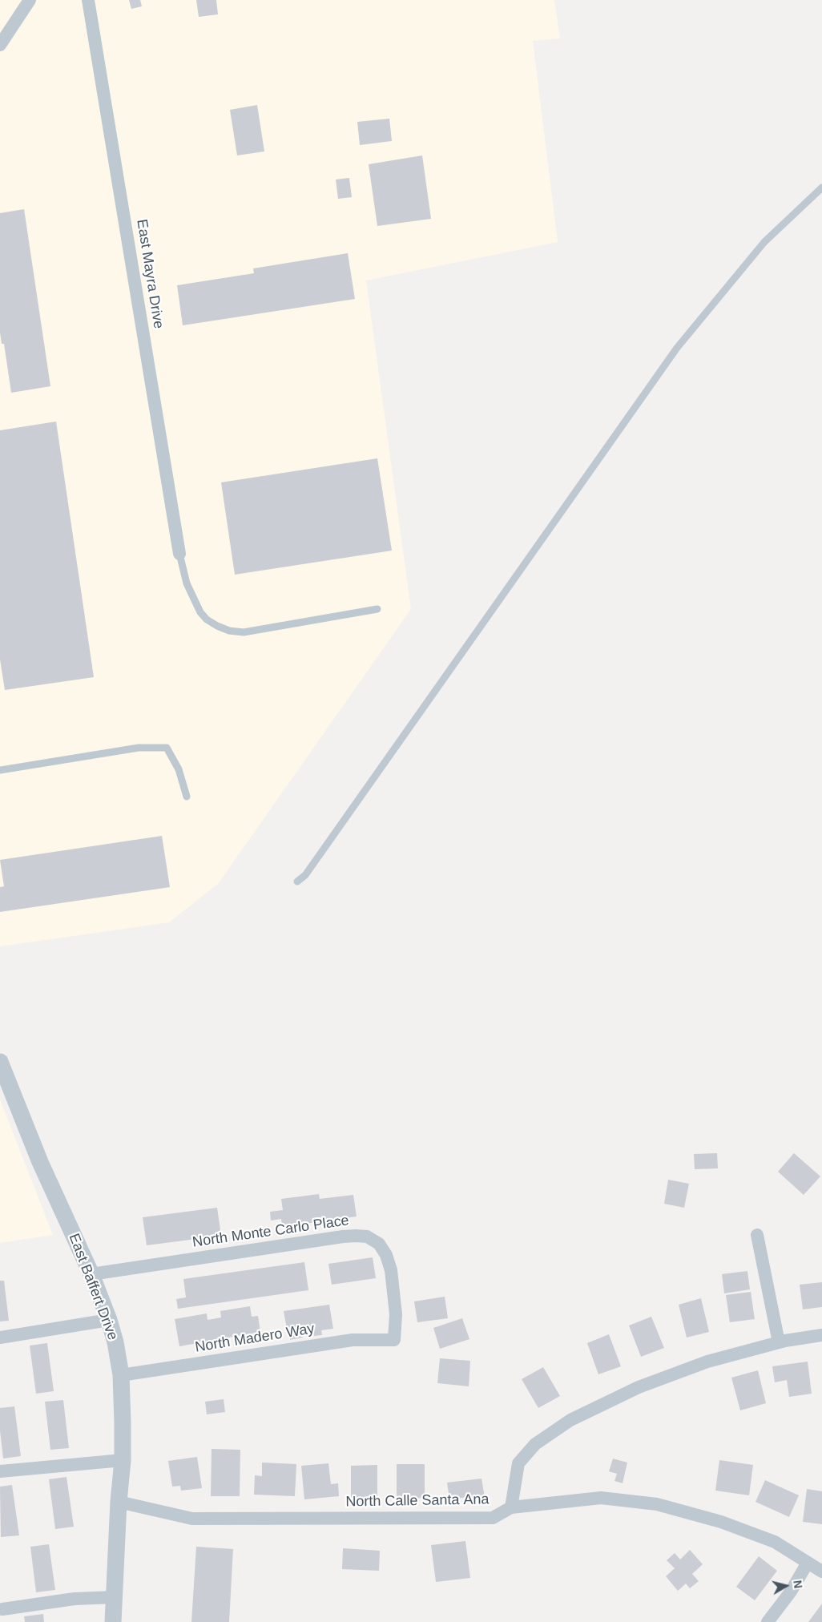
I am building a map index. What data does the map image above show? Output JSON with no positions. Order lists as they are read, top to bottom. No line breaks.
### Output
{"streets":{"street":["East Mayra Drive","North Monte Carlo Place","East Baffert Drive","North Madero Way","North Calle Santa Ana"]},"crossings":[["North Monte Carlo Place","East Baffert Drive"],["North Monte Carlo Place","North Madero Way"],["East Baffert Drive","North Madero Way"],["East Baffert Drive","North Calle Santa Ana"]],"north":"right"}
